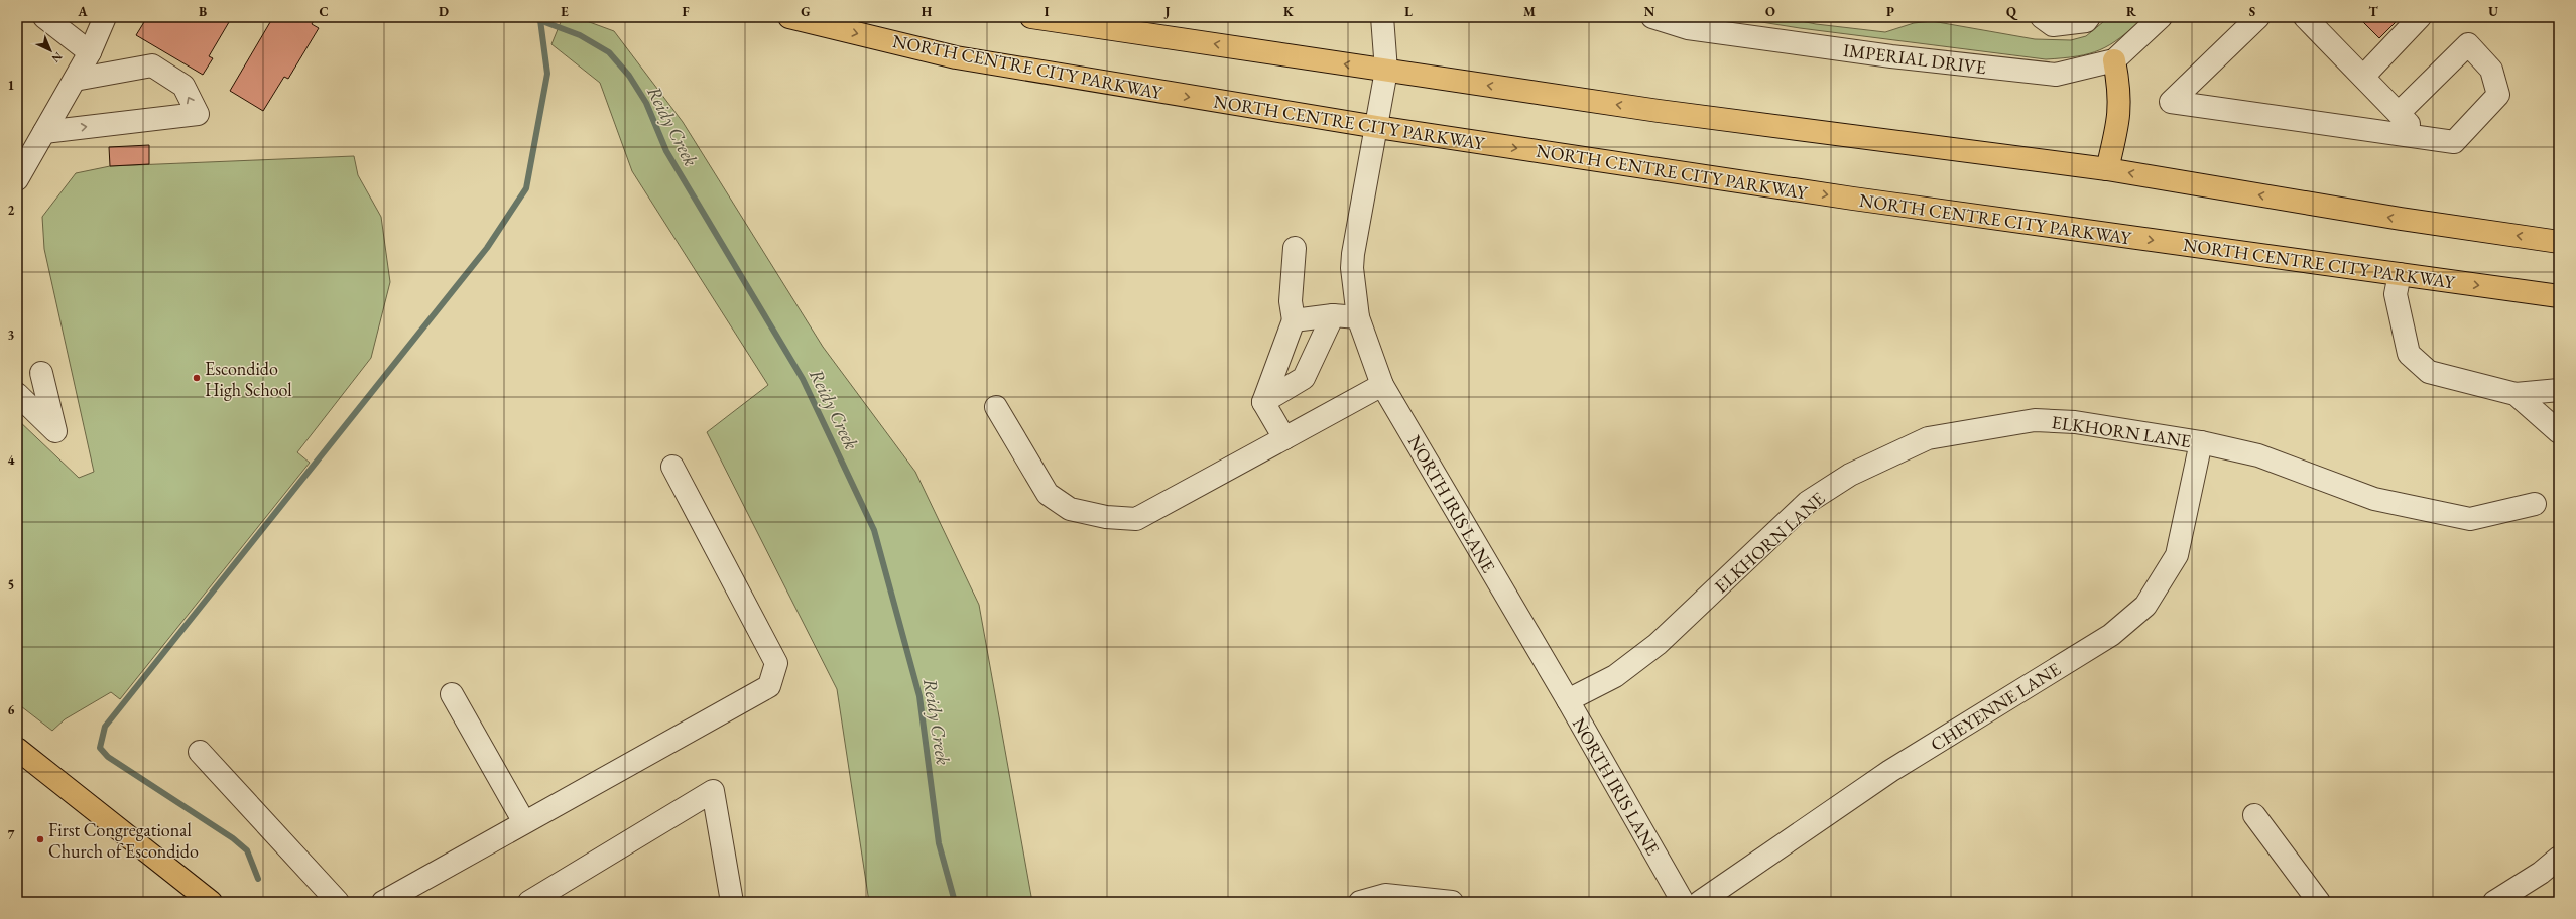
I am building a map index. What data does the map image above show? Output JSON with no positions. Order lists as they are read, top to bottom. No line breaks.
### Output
{"streets":{"main road":["NORTH CENTRE CITY PARKWAY"],"street":["IMPERIAL DRIVE","ELKHORN LANE","NORTH IRIS LANE","CHEYENNE LANE"]},"crossings":[["NORTH CENTRE CITY PARKWAY","NORTH IRIS LANE"],["ELKHORN LANE","NORTH IRIS LANE"],["ELKHORN LANE","CHEYENNE LANE"]],"water":["Reidy Creek"],"places":["Escondido High School","First Congregational Church of Escondido"],"north":"bottom right","grid":{"columns":["A","B","C","D","E","F","G","H","I","J","K","L","M","N","O","P","Q","R","S","T","U"],"rows":["1","2","3","4","5","6","7"]}}
